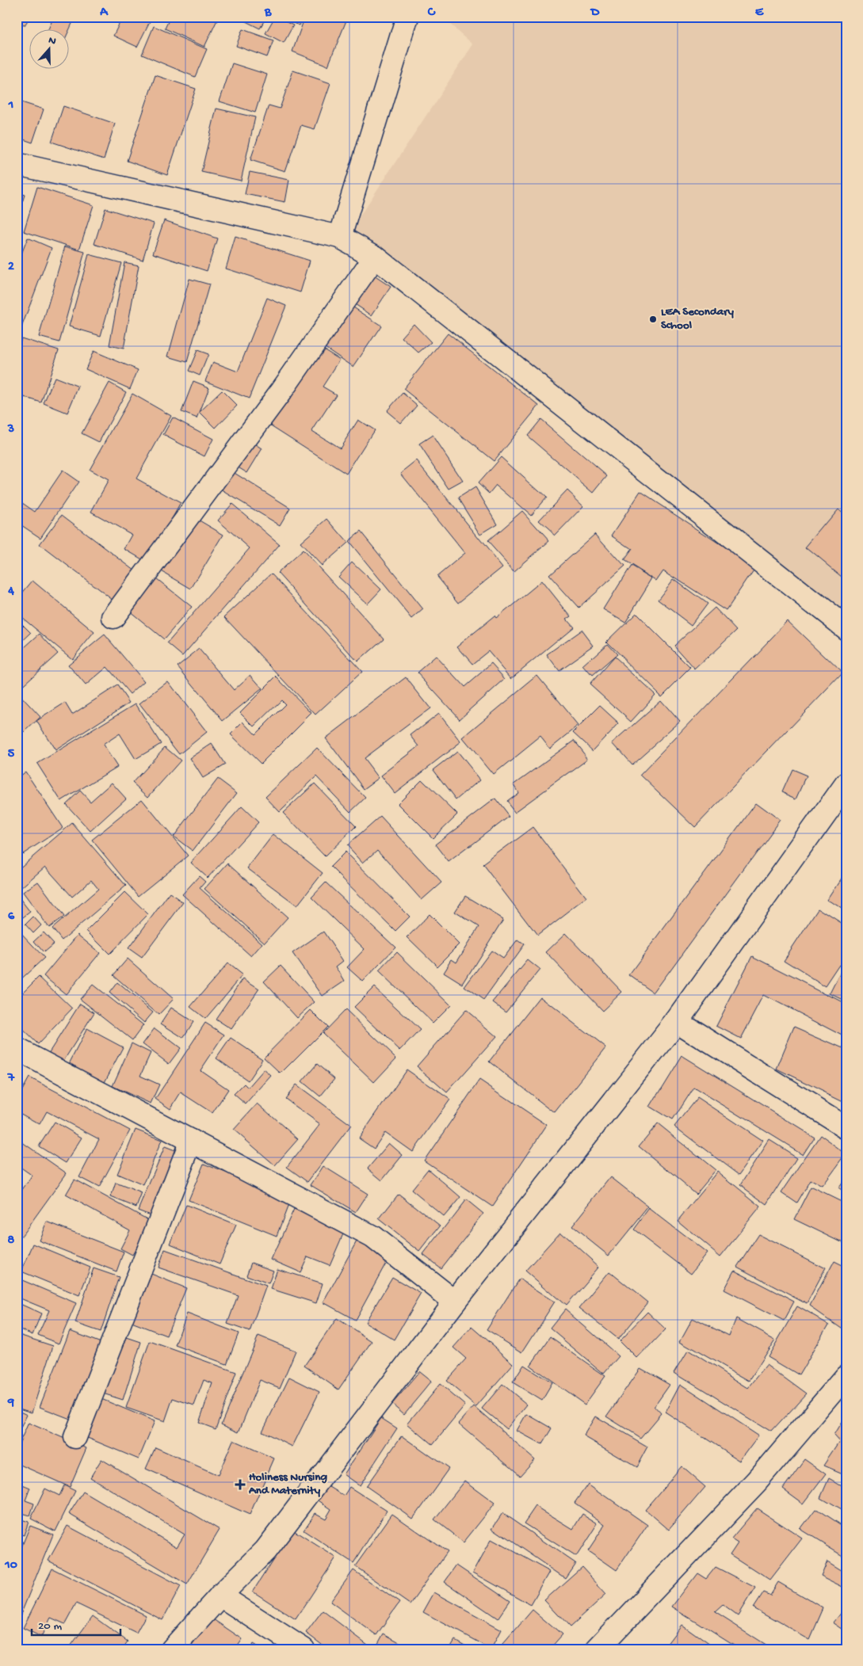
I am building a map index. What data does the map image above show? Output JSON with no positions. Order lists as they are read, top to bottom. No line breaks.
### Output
{"places":{"other":["LEA Secondary School"],"health":["Holiness Nursing And Maternity"]},"scale_bar":"20 m","north":"top","grid":{"columns":["A","B","C","D","E"],"rows":["1","2","3","4","5","6","7","8","9","10"]}}
